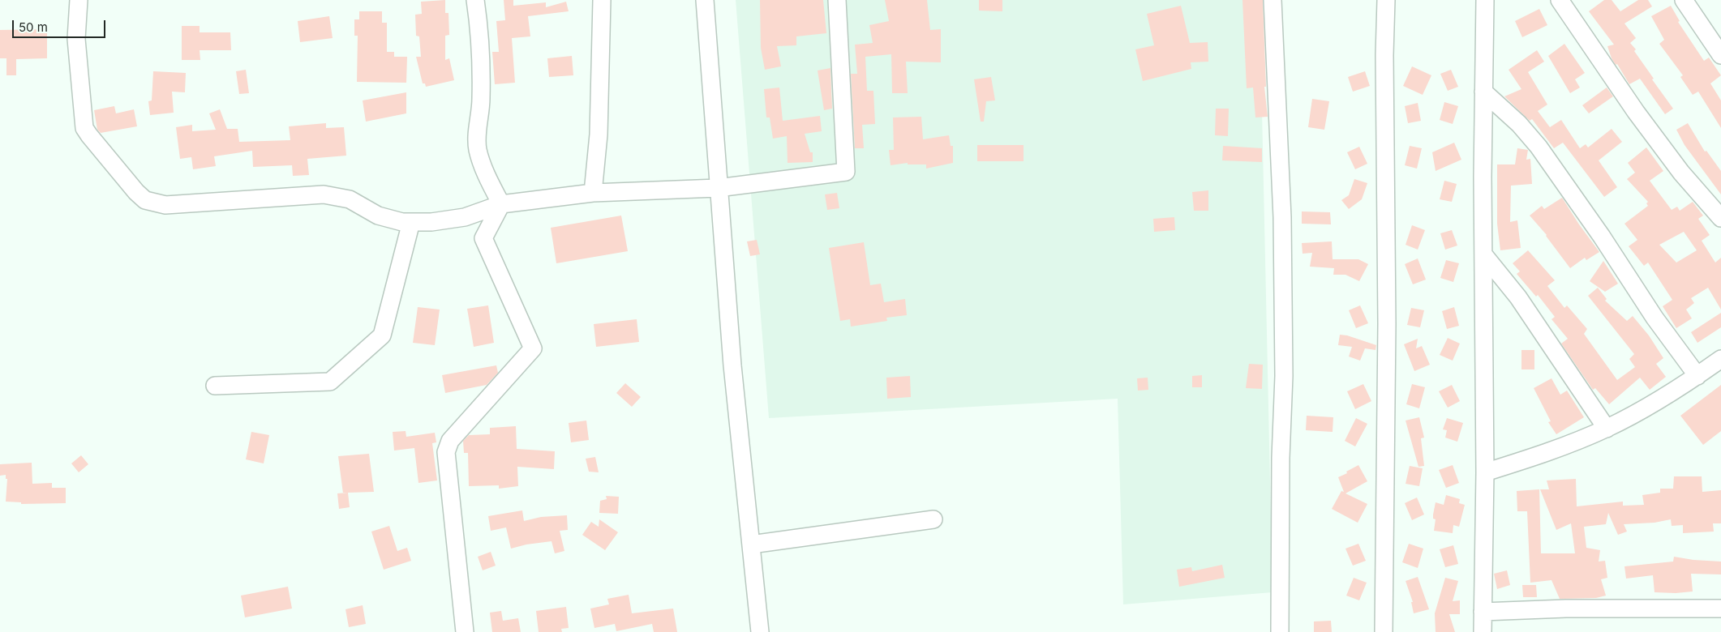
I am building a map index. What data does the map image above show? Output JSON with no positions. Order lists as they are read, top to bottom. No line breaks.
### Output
{"scale_bar":"50 m"}
